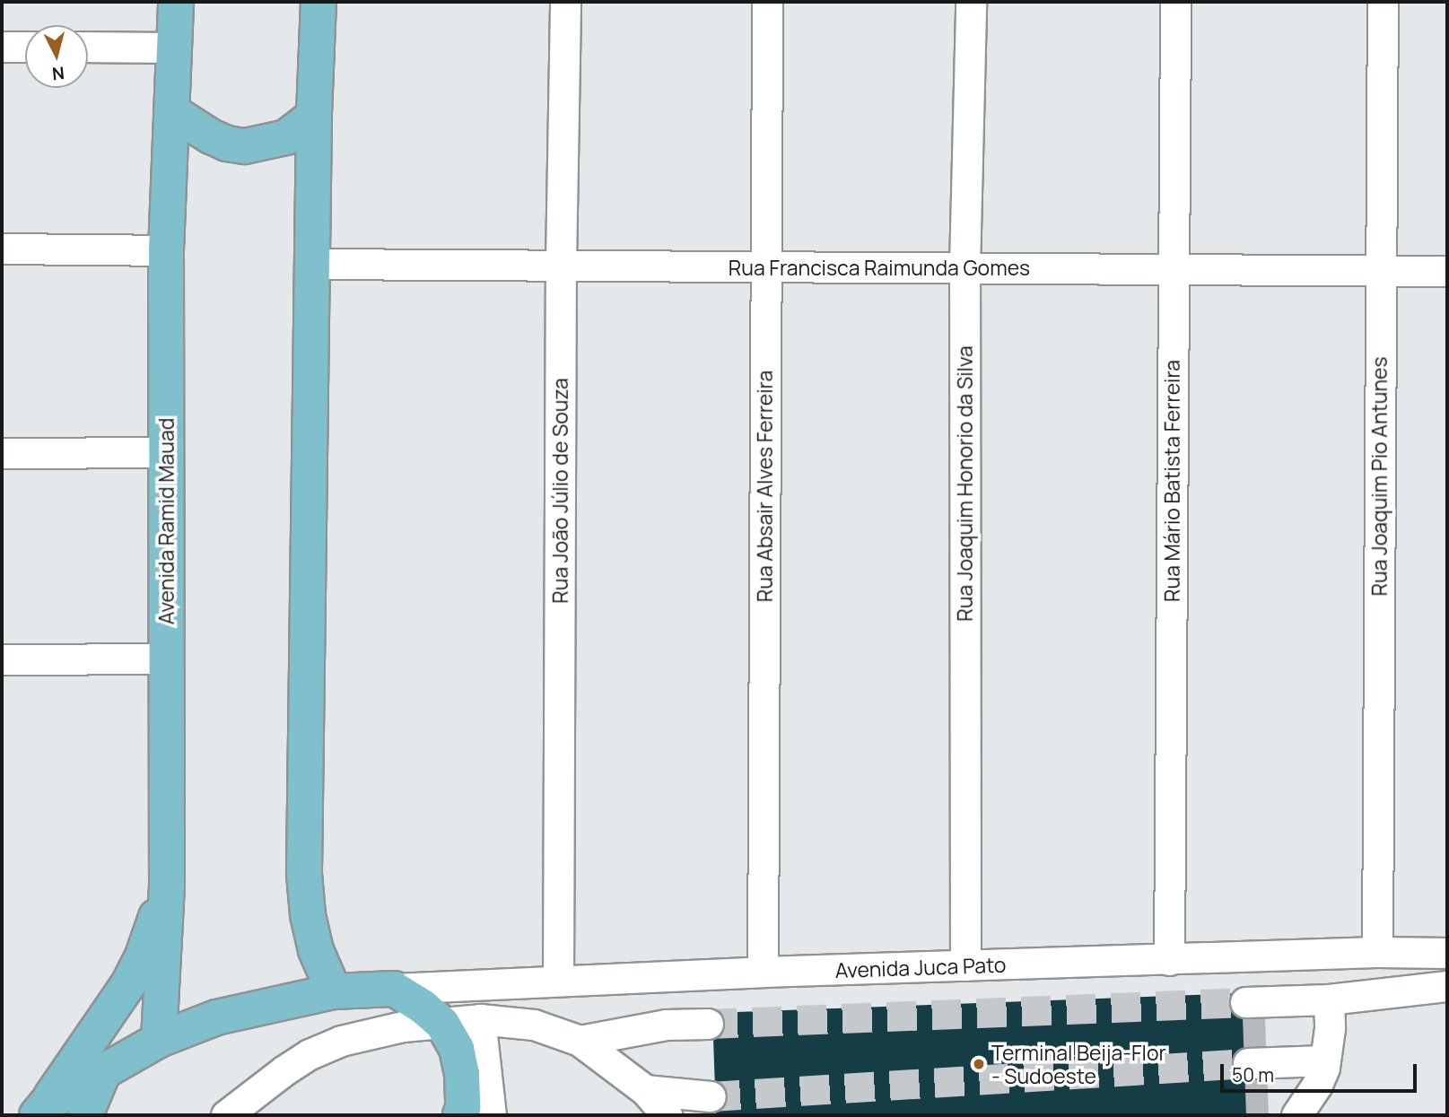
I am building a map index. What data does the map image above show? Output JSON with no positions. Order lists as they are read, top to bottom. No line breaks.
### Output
{"streets":{"main road":["Avenida Ramid Mauad"],"street":["Rua Francisca Raimunda Gomes","Rua Joaquim Pio Antunes","Rua Mário Batista Ferreira","Rua Joaquim Honorio da Silva","Rua Absair Alves Ferreira","Rua João Júlio de Souza","Avenida Juca Pato"]},"crossings":[["Rua Francisca Raimunda Gomes","Rua Joaquim Pio Antunes"],["Rua Francisca Raimunda Gomes","Rua Mário Batista Ferreira"],["Rua Francisca Raimunda Gomes","Rua Joaquim Honorio da Silva"],["Rua Francisca Raimunda Gomes","Rua Absair Alves Ferreira"],["Rua Francisca Raimunda Gomes","Rua João Júlio de Souza"],["Rua Joaquim Pio Antunes","Avenida Juca Pato"],["Rua Mário Batista Ferreira","Avenida Juca Pato"],["Rua Joaquim Honorio da Silva","Avenida Juca Pato"],["Rua Absair Alves Ferreira","Avenida Juca Pato"],["Rua João Júlio de Souza","Avenida Juca Pato"]],"places":["Terminal Beija-Flor - Sudoeste"],"scale_bar":"50 m","north":"bottom"}
